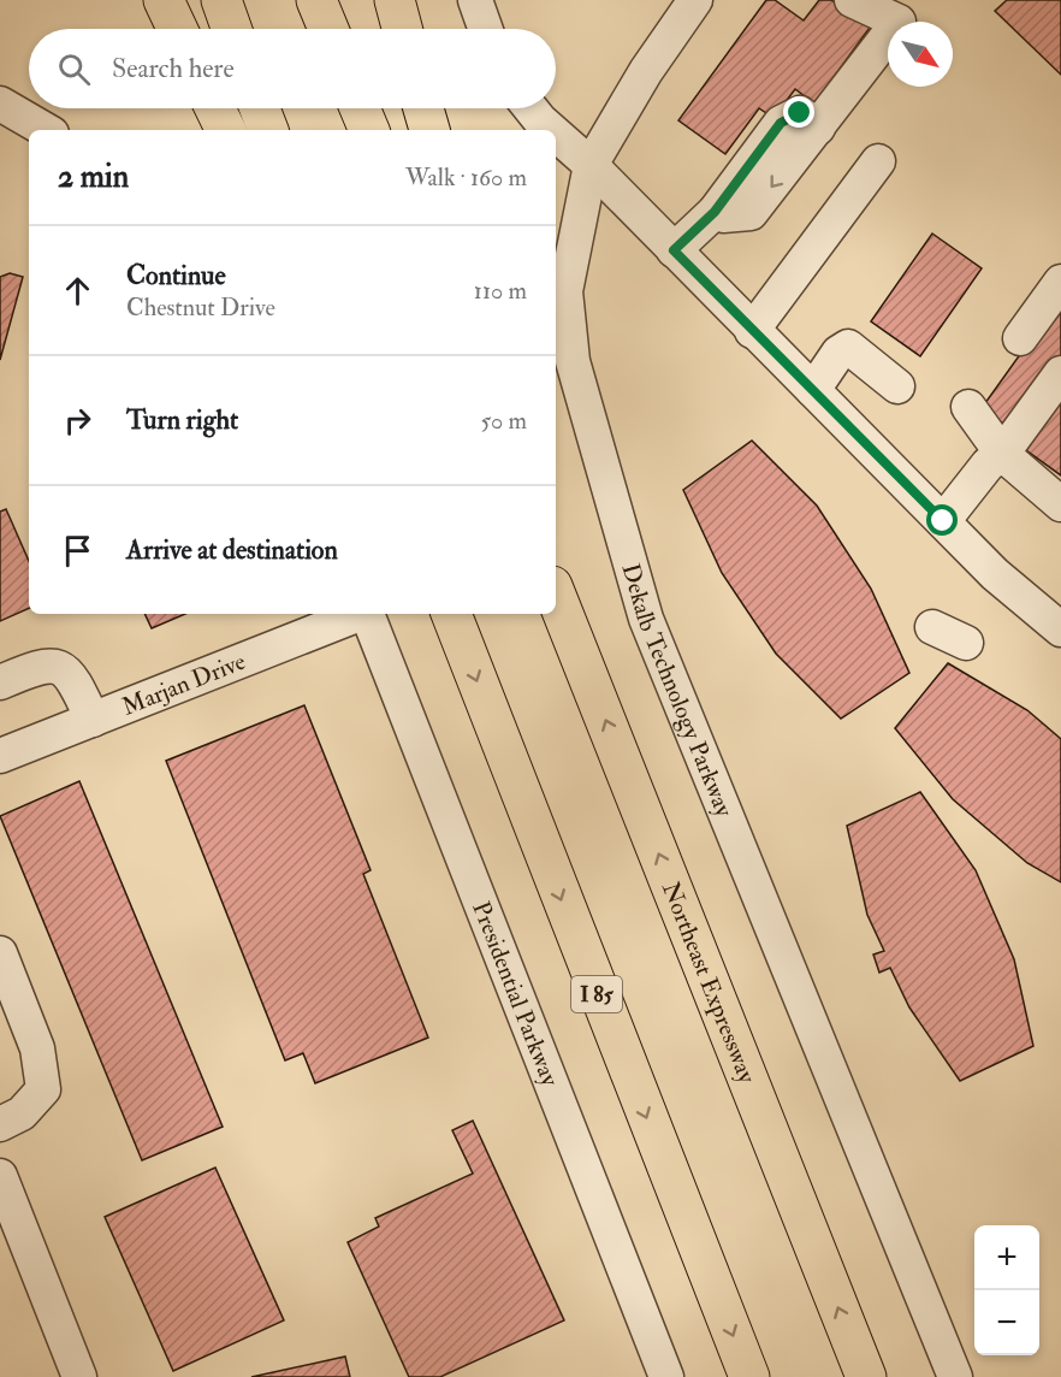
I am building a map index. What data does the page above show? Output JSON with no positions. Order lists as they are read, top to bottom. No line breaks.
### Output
{"streets":{"highway":["Northeast Expressway","I 85"],"street":["Marjan Drive","Dekalb Technology Parkway","Presidential Parkway"]},"north":"bottom right","page":{"search":"Search here","heading":["2 min","Walk · 160 m"],"list":[["Continue","Chestnut Drive","110 m"],["Turn right","50 m"],"Arrive at destination"],"map_buttons":["+","−"]}}
